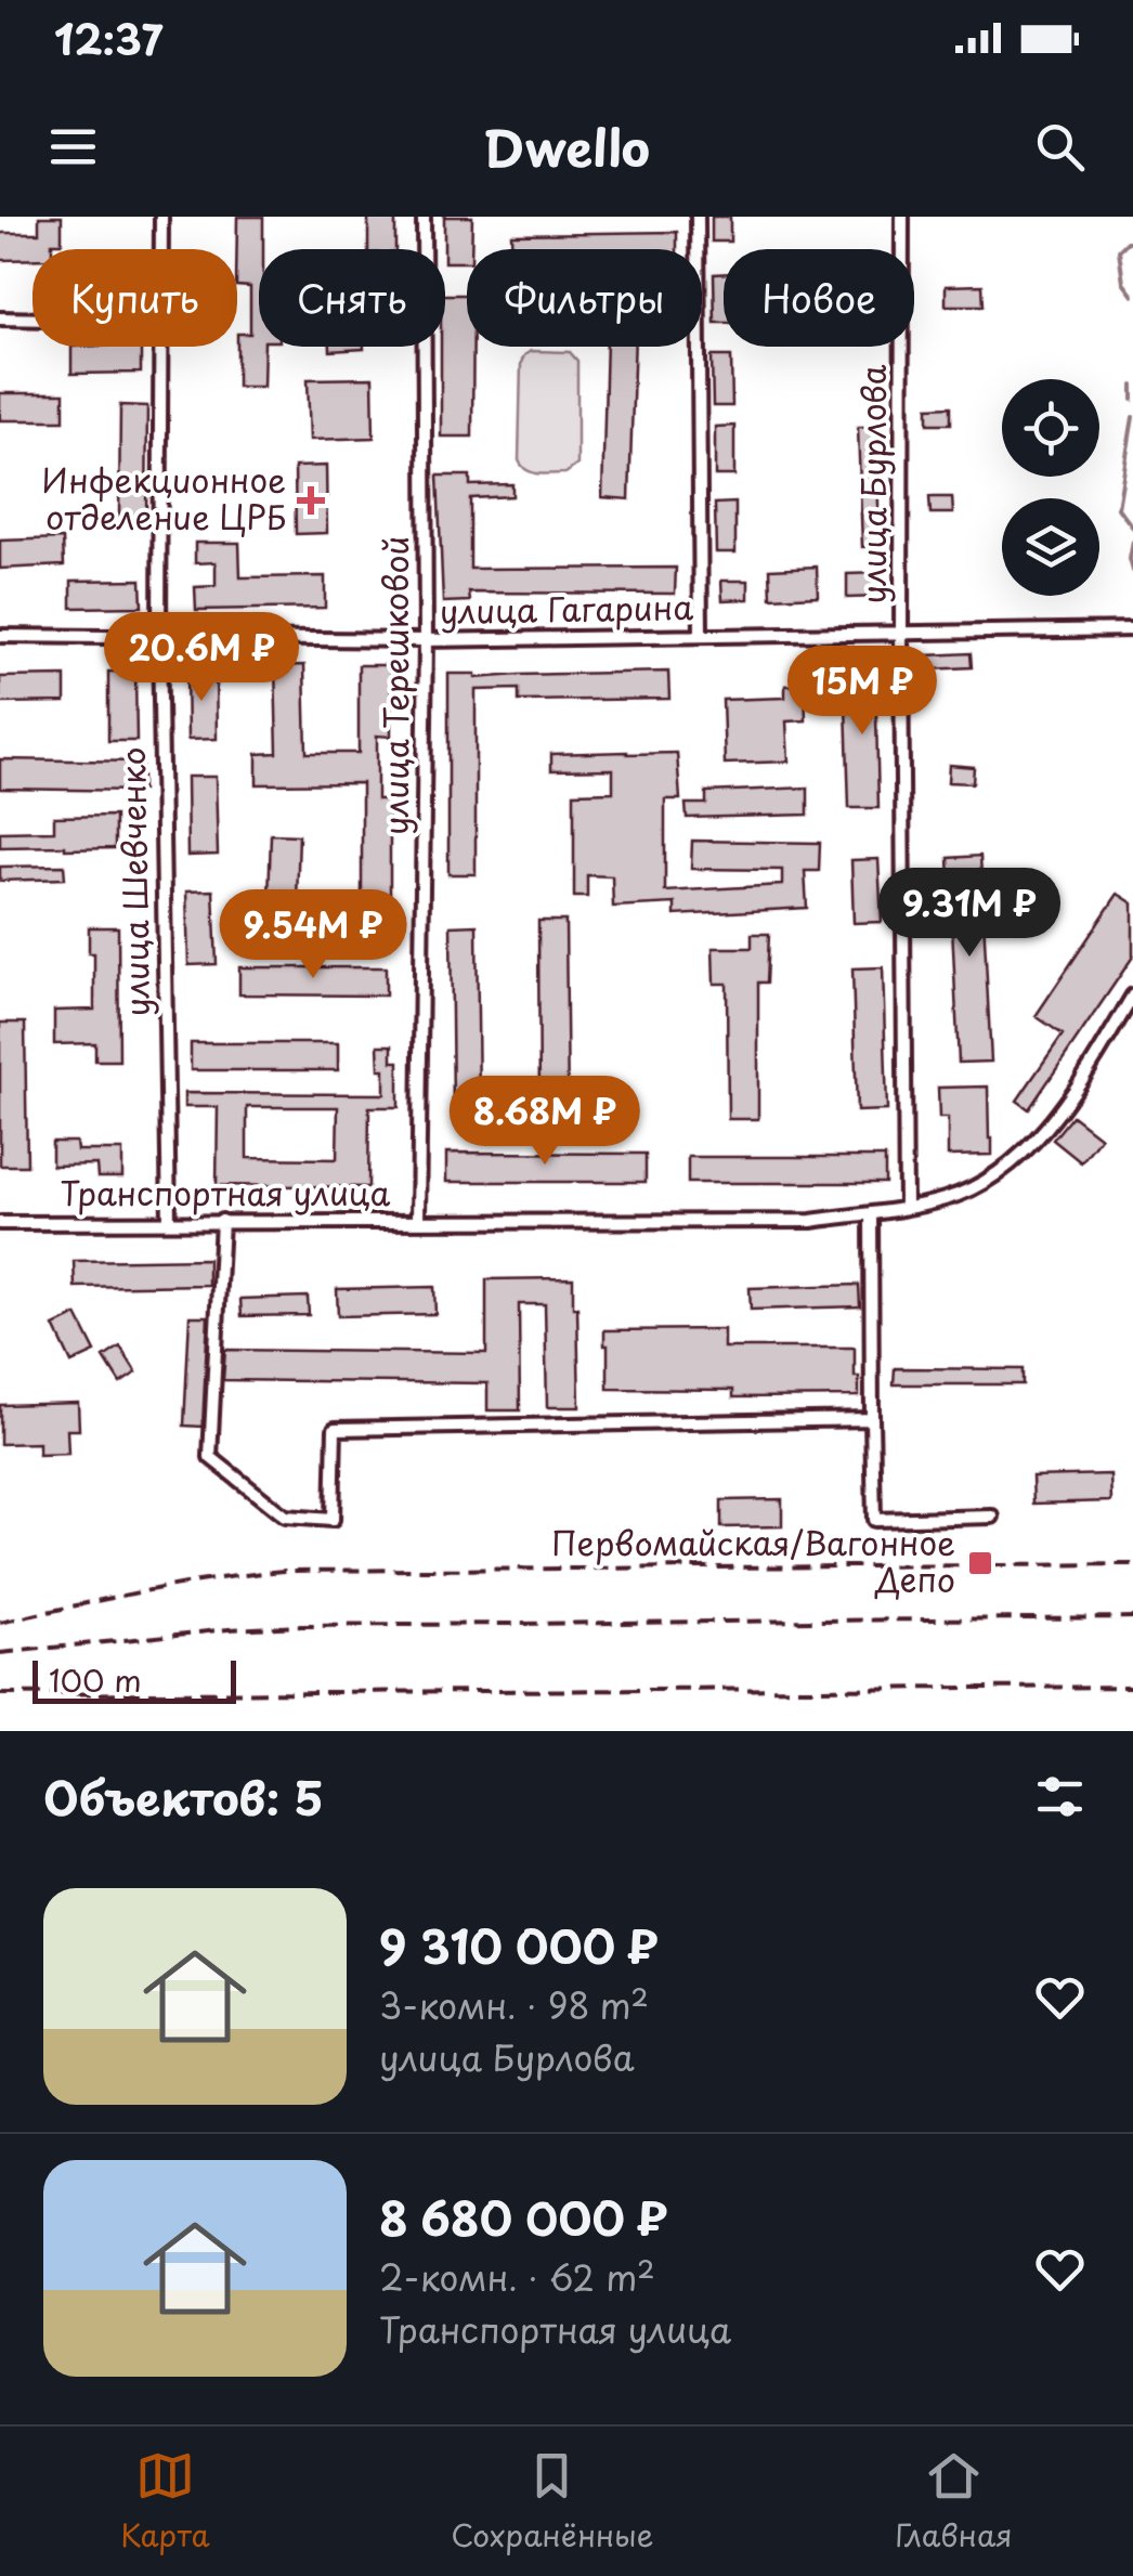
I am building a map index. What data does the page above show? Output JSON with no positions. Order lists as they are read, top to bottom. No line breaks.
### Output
{"streets":{"street":["улица Бурлова","улица Гагарина","улица Терешковой","улица Шевченко","Транспортная улица"]},"crossings":[["улица Бурлова","улица Гагарина"],["улица Бурлова","Транспортная улица"],["улица Гагарина","улица Терешковой"],["улица Гагарина","улица Шевченко"],["улица Терешковой","Транспортная улица"],["улица Шевченко","Транспортная улица"]],"places":{"health":["Инфекционное отделение ЦРБ"],"transit":["Первомайская/Вагонное Депо"]},"scale_bar":"100 m","page":{"status":"12:37","header":"Dwello","chip":["Купить","Снять","Фильтры","Новое"],"price":["20.6M ₽","15M ₽","9.31M ₽","9.54M ₽","8.68M ₽"],"scale":"100 m","heading":"Объектов: 5","list":[{"name":"9 310 000 ₽","note":"3-комн. · 98 m² · улица Бурлова"},{"name":"8 680 000 ₽","note":"2-комн. · 62 m² · Транспортная улица"}],"tabs":["Карта","Сохранённые","Главная"]}}
